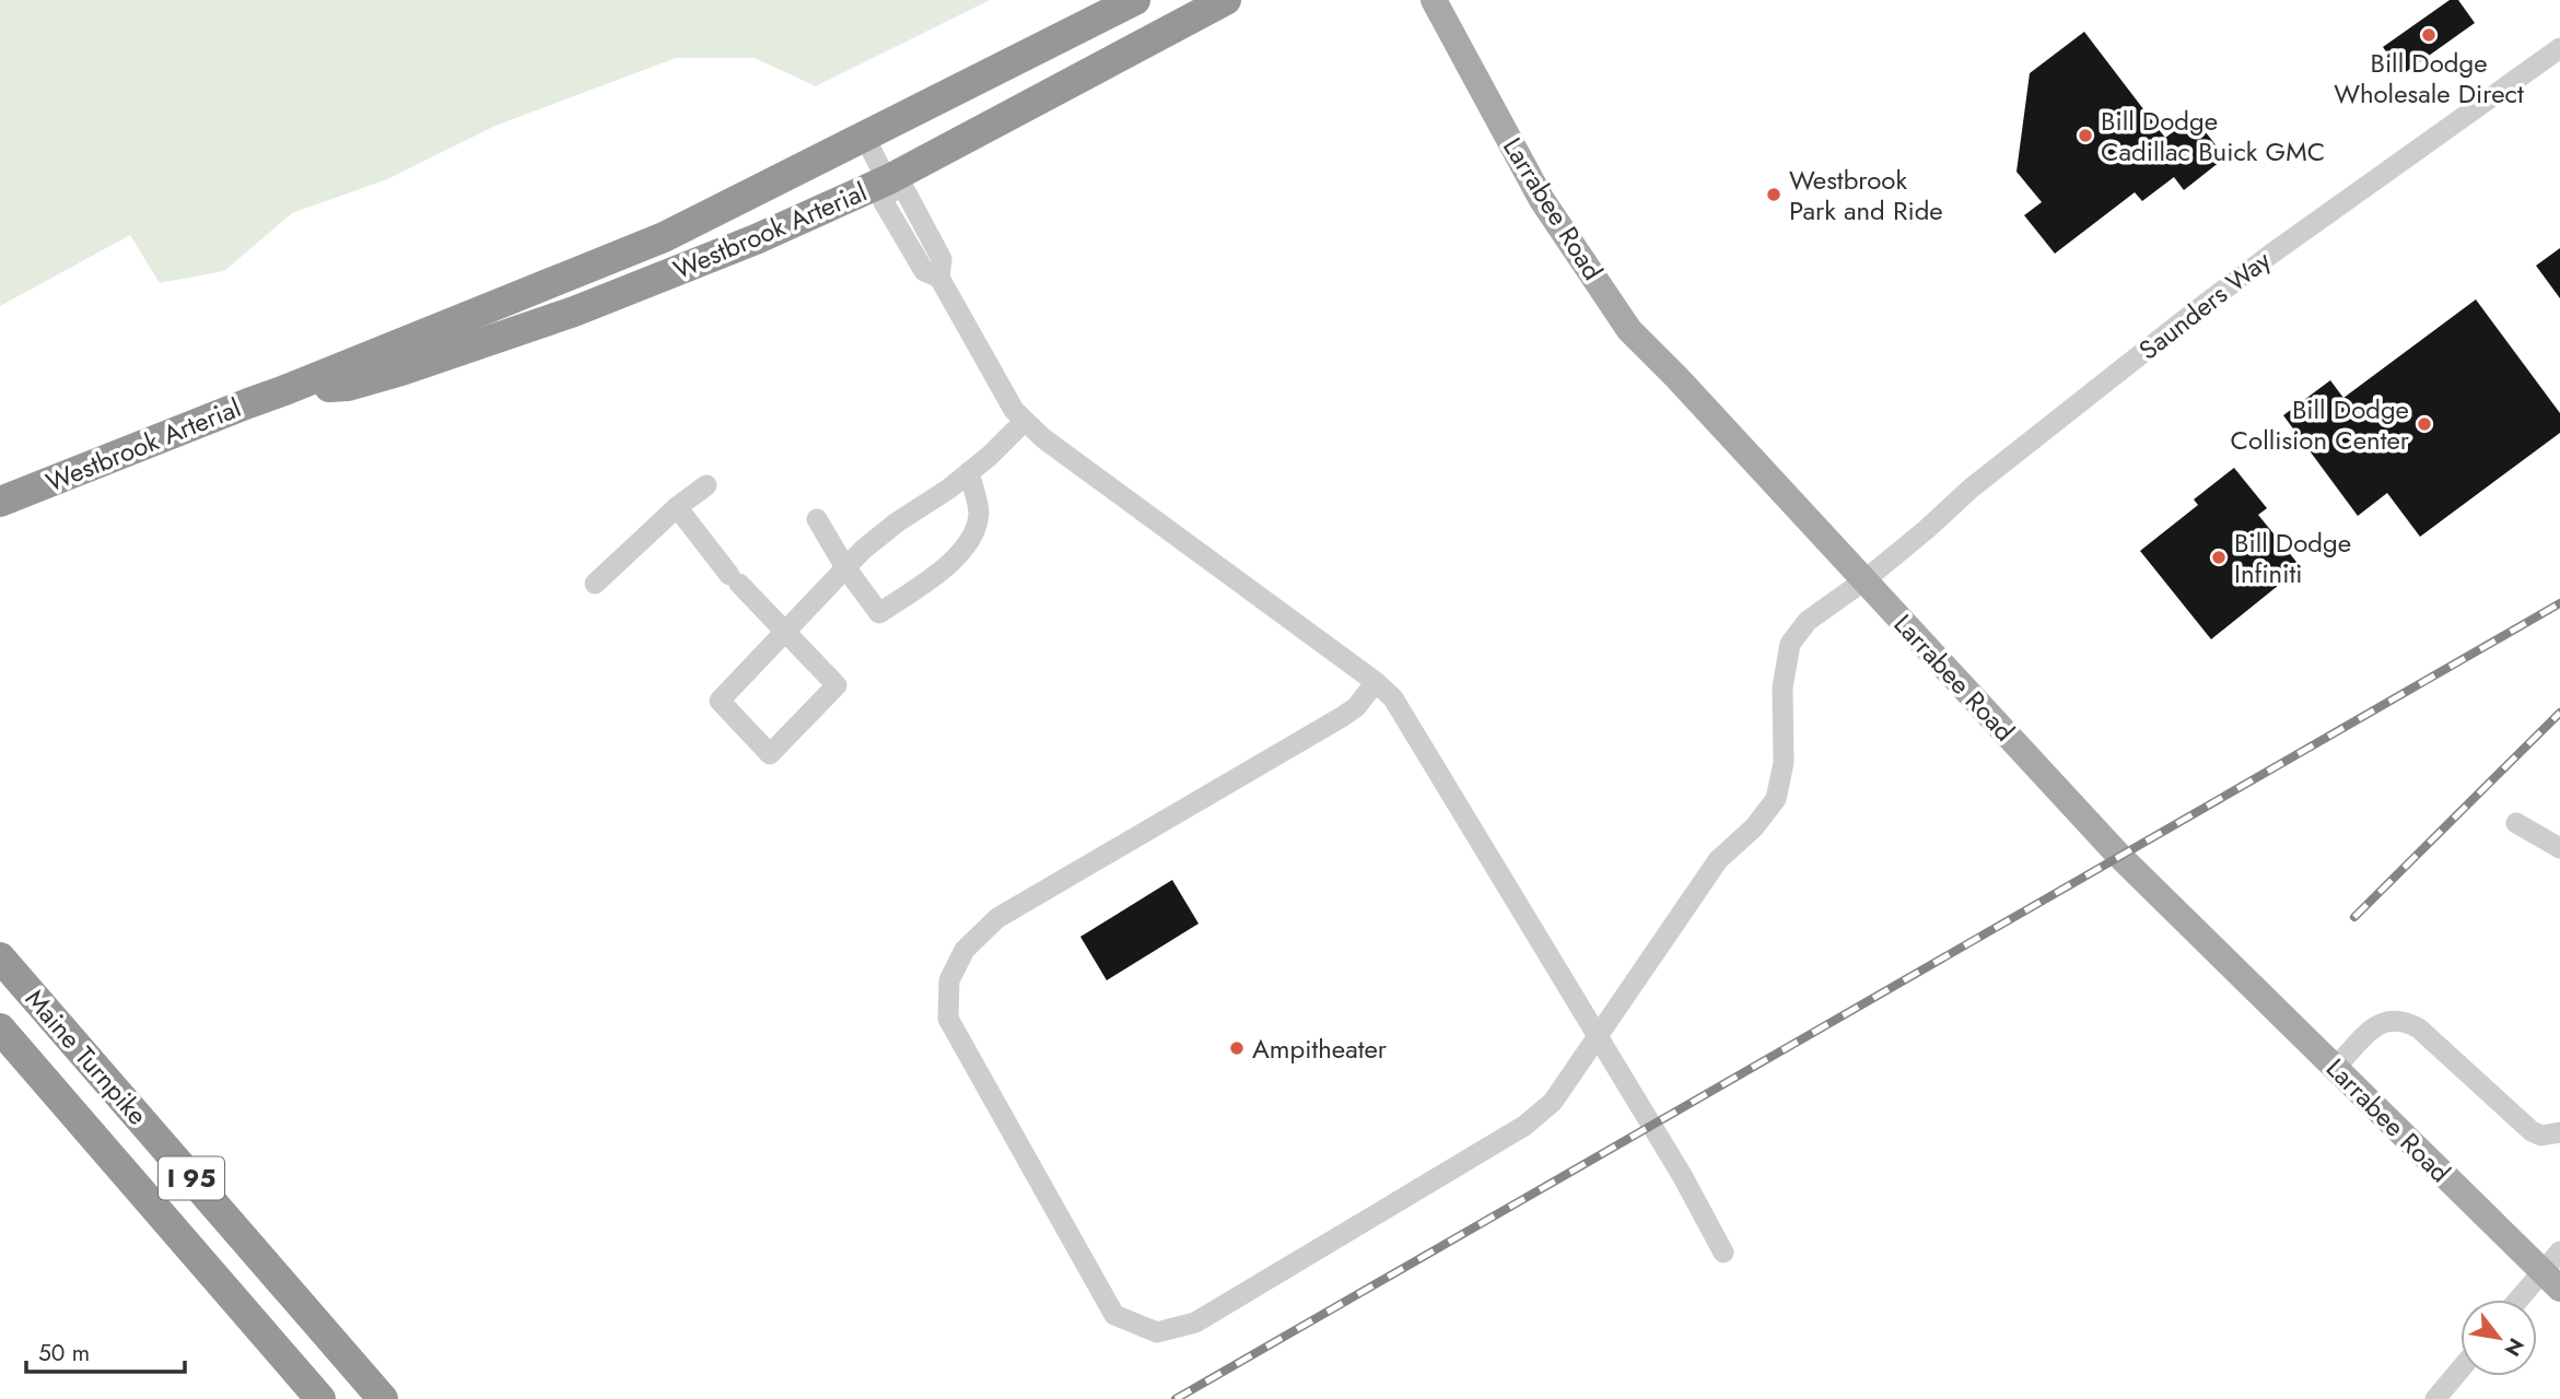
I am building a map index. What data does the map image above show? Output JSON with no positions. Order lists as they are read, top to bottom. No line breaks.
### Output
{"streets":{"highway":["Westbrook Arterial","Maine Turnpike","I 95"],"main road":["Larrabee Road"],"lane":["Saunders Way"]},"crossings":[["Larrabee Road","Saunders Way"]],"places":["Bill Dodge Wholesale Direct","Bill Dodge Cadillac Buick GMC","Westbrook Park and Ride","Bill Dodge Collision Center","Bill Dodge Infiniti","Ampitheater"],"scale_bar":"50 m","north":"bottom right"}
